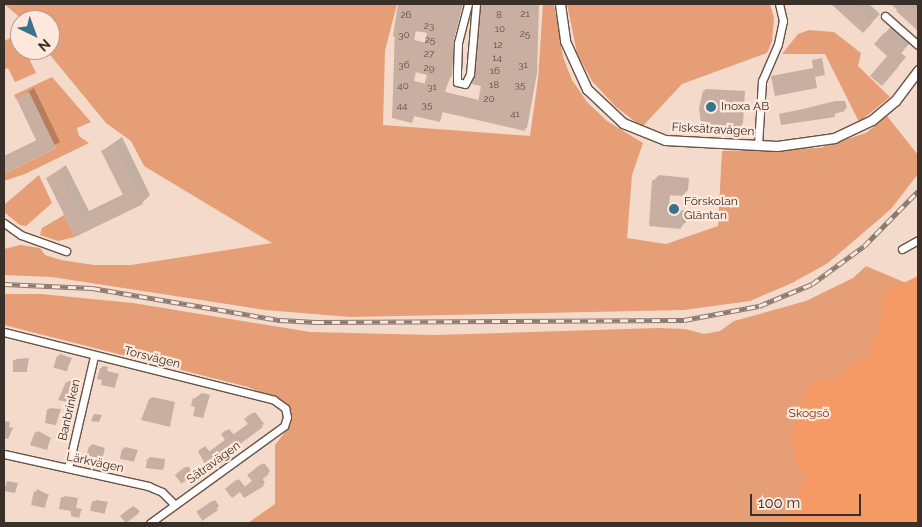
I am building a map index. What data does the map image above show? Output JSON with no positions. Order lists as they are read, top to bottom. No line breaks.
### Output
{"streets":{"street":["Fisksätravägen","Torsvägen","Banbrinken","Lärkvägen","Sätravägen"]},"crossings":[["Torsvägen","Banbrinken"],["Torsvägen","Sätravägen"],["Banbrinken","Lärkvägen"],["Lärkvägen","Sätravägen"]],"parks":["Skogsö"],"places":["Inoxa AB","Förskolan Gläntan"],"house_numbers":["21","26","8","23","10","25","30","25","12","27","14","36","31","29","16","18","35","40","31","20","35","44","41"],"scale_bar":"100 m","north":"bottom right"}
